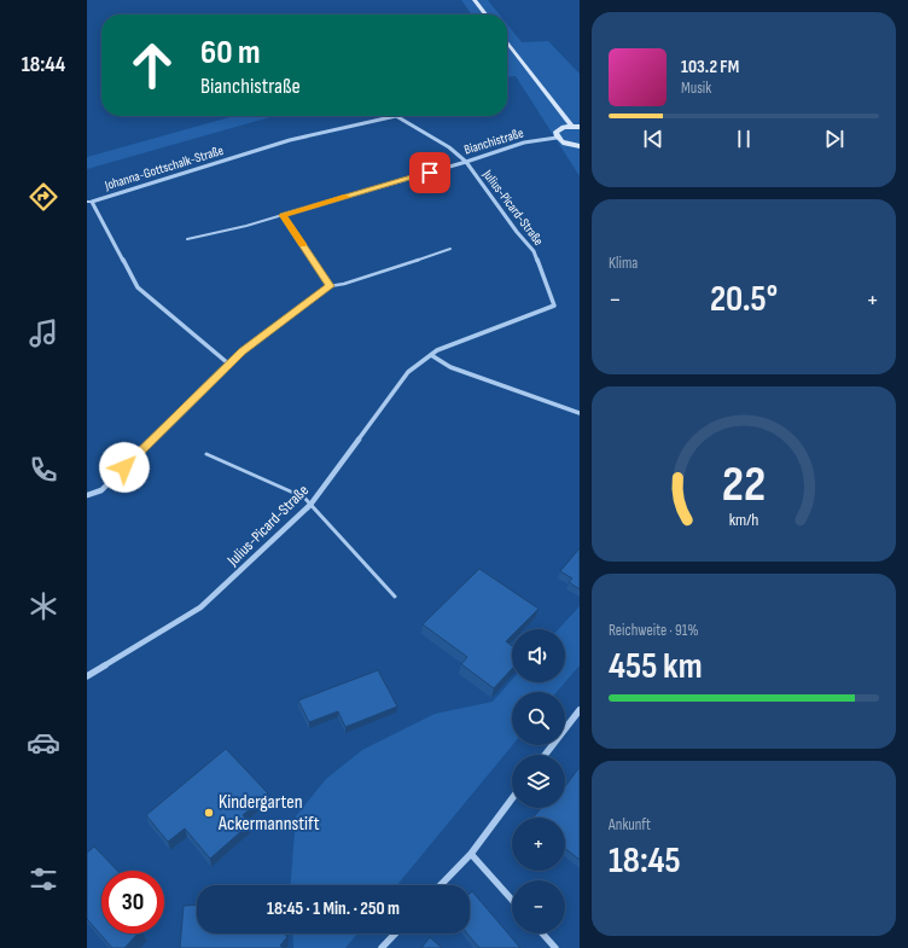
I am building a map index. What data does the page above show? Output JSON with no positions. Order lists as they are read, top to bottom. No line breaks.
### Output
{"streets":{"street":["Bianchistraße","Johanna-Gottschalk-Straße","Julius-Picard-Straße"]},"crossings":[["Bianchistraße","Julius-Picard-Straße"]],"places":["Kindergarten Ackermannstift"],"page":{"tabs":"18:44","turn":["60 m","Bianchistraße"],"song":["103.2 FM","Musik"],"tile":["Klima",["Reichweite · 91%","455 km"],["Ankunft","18:45"]],"heat":["−","20.5°","+"],"map_buttons":["+","−"],"limit":"30","trip":"18:45 · 1 Min. · 250 m","gauge":["22","km/h"]}}
